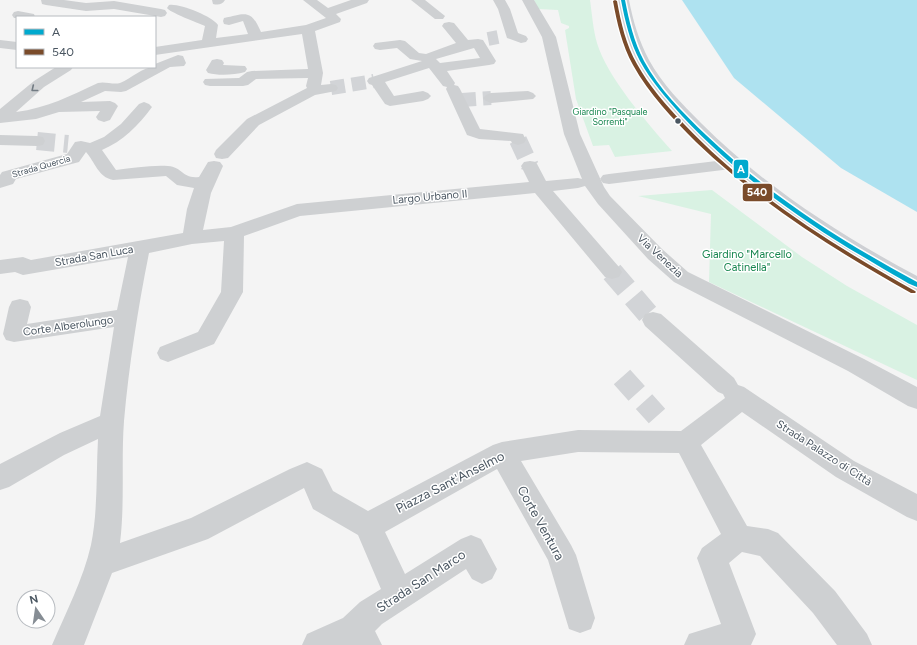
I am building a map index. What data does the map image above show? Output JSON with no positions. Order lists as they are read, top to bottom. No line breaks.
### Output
{"streets":{"street":["Strada Quercia","Largo Urbano II","Strada San Luca","Via Venezia","Corte Alberolungo","Strada Palazzo di Città","Piazza Sant'Anselmo","Corte Ventura","Strada San Marco"]},"crossings":[["Largo Urbano II","Strada San Luca"],["Piazza Sant'Anselmo","Corte Ventura"]],"parks":["Giardino \"Pasquale Sorrenti\"","Giardino \"Marcello Catinella\""],"lines":["transit line A","transit line 540"],"legend":["A","540"],"north":"top"}
